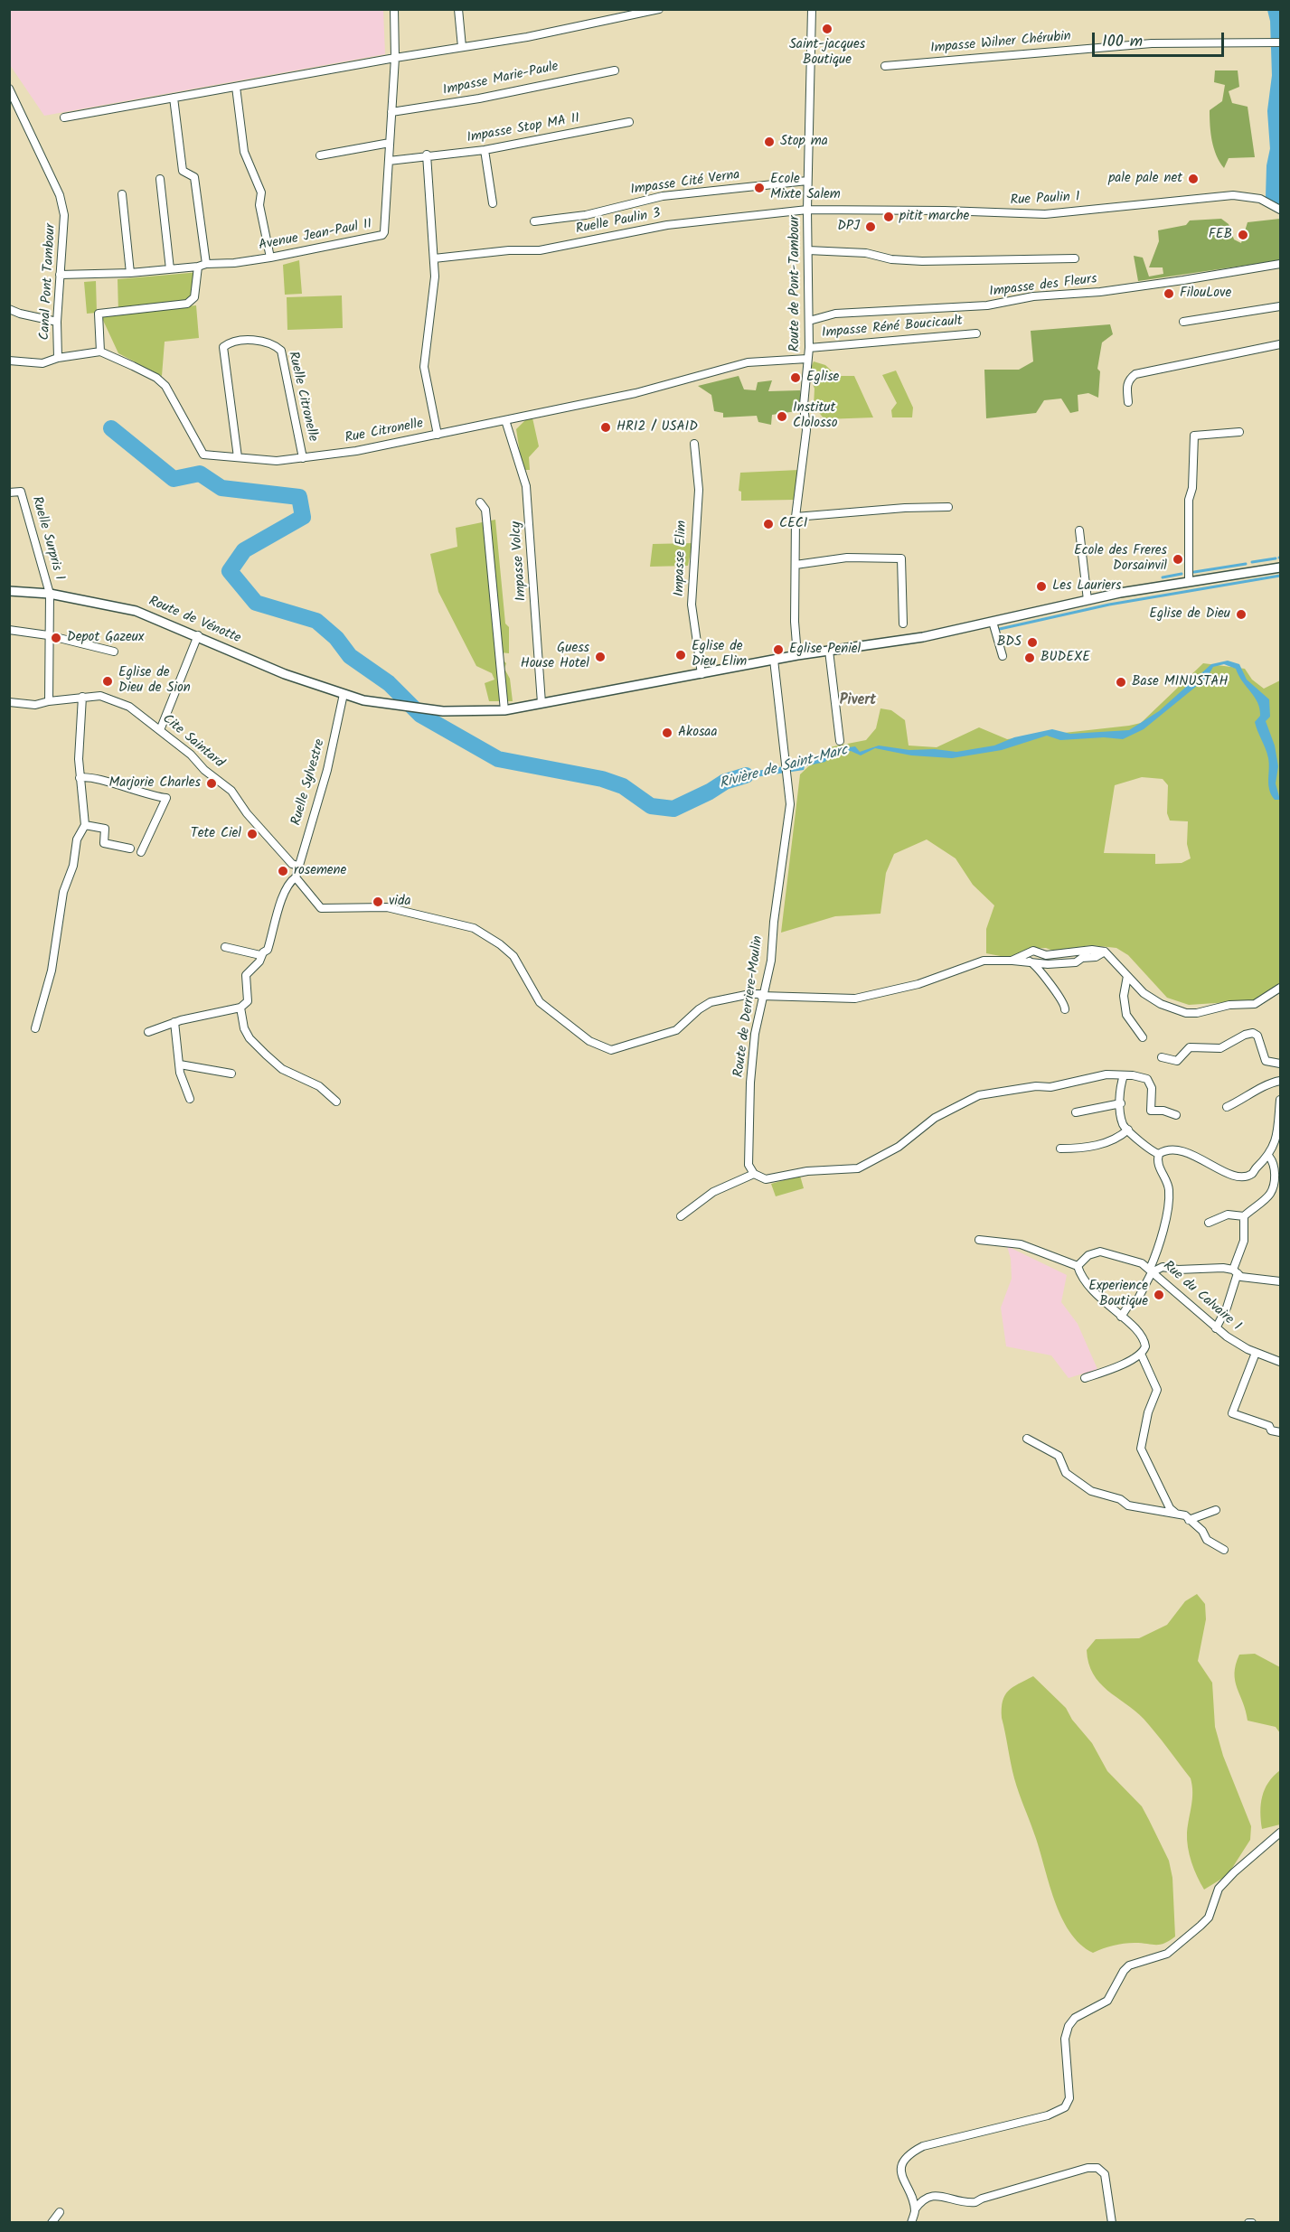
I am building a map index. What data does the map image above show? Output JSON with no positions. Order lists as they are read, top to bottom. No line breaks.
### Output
{"streets":{"street":["Impasse Wilner Chérubin","Impasse Marie-Paule","Impasse Stop MA II","Impasse Cité Verna","Rue Paulin 1","Ruelle Paulin 3","Avenue Jean-Paul II","Canal Pont Tambour","Route de Pont-Tambour","Impasse des Fleurs","Impasse Réné Boucicault","Ruelle Citronelle","Rue Citronelle","Ruelle Surpris 1","Impasse Elim","Impasse Volcy","Route de Vénotte","Cite Saintard","Ruelle Sylvestre","Route de Derriere-Moulin","Rue du Calvaire 1"]},"crossings":[["Impasse Marie-Paule","Avenue Jean-Paul II"],["Impasse Stop MA II","Avenue Jean-Paul II"],["Impasse Cité Verna","Route de Pont-Tambour"],["Rue Paulin 1","Ruelle Paulin 3"],["Rue Paulin 1","Route de Pont-Tambour"],["Ruelle Paulin 3","Route de Pont-Tambour"],["Avenue Jean-Paul II","Canal Pont Tambour"],["Route de Pont-Tambour","Impasse des Fleurs"],["Route de Pont-Tambour","Impasse Réné Boucicault"],["Route de Pont-Tambour","Rue Citronelle"],["Route de Pont-Tambour","Route de Vénotte"],["Ruelle Citronelle","Rue Citronelle"],["Rue Citronelle","Impasse Volcy"],["Ruelle Surpris 1","Route de Vénotte"],["Ruelle Surpris 1","Cite Saintard"],["Impasse Elim","Route de Vénotte"],["Impasse Volcy","Route de Vénotte"],["Route de Vénotte","Ruelle Sylvestre"],["Route de Vénotte","Route de Derriere-Moulin"],["Cite Saintard","Ruelle Sylvestre"]],"districts":["Pivert"],"water":["Rivière de Saint-Marc"],"places":["Saint-jacques Boutique","Stop ma","pale pale net","Ecole Mixte Salem","pitit marche","DPJ","FEB","FilouLove","Eglise","Institut Clolosso","HRI2 / USAID","CECI","Ecole des Freres Dorsainvil","Les Lauriers","Eglise de Dieu","Depot Gazeux","BDS","Eglise Peniel","Eglise de Dieu Elim","Guess House Hotel","BUDEXE","Eglise de Dieu de Sion","Base MINUSTAH","Akosaa","Marjorie Charles","Tete Ciel","rosemene","vida","Experience Boutique"],"scale_bar":"100 m"}
